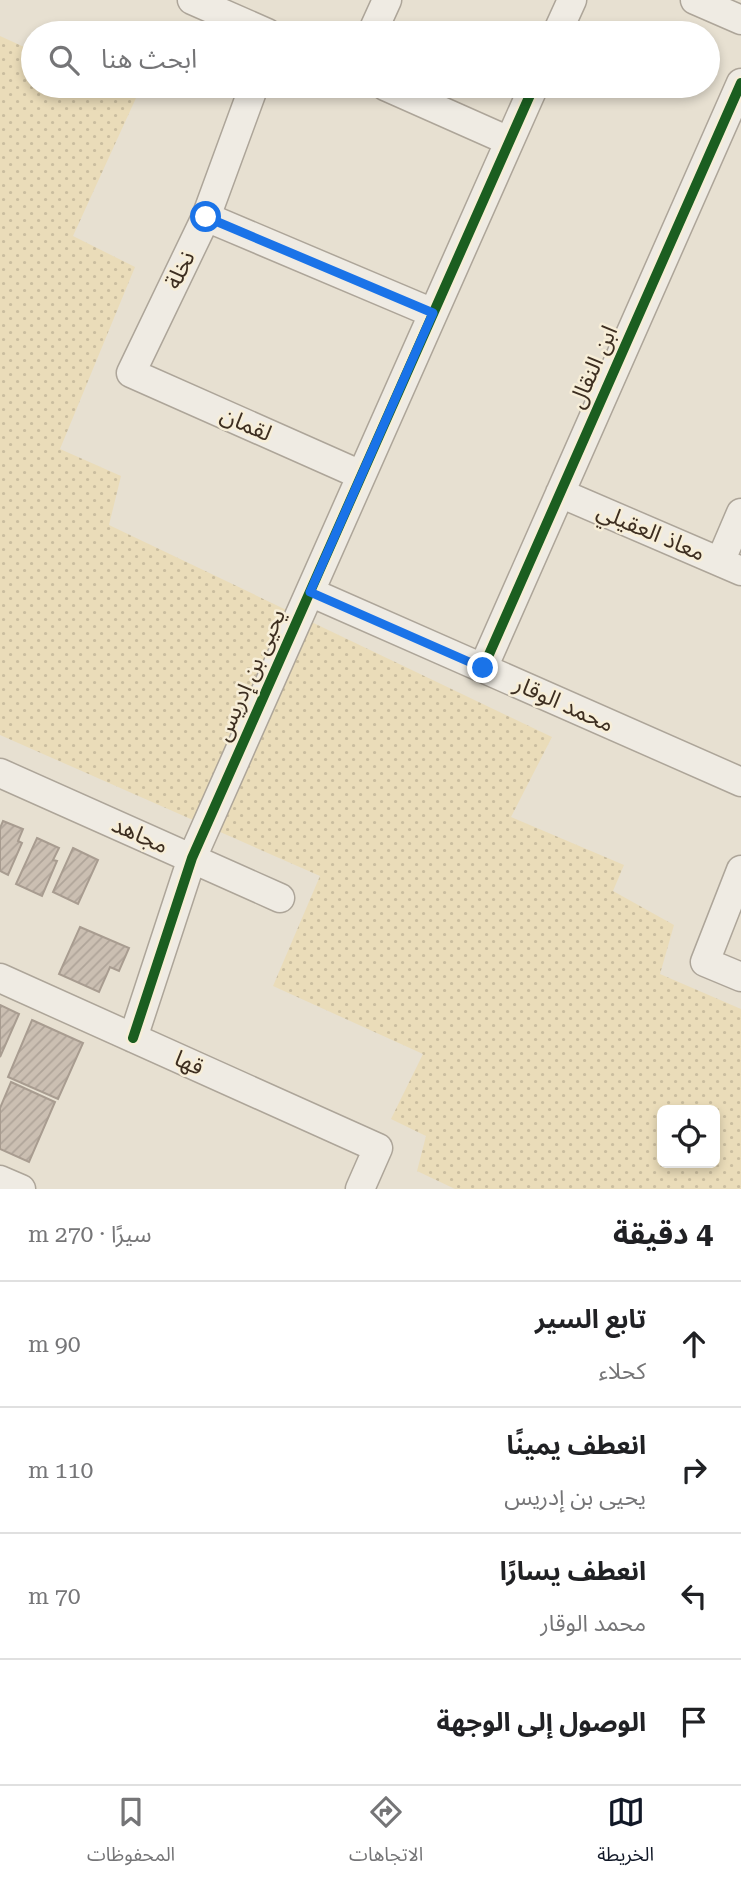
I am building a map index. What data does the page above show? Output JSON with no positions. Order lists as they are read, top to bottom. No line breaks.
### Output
{"streets":{"street":["نخلة","ابن النقال","لقمان","معاذ العقيلي","يحيى بن إدريس","محمد الوقار","مجاهد","قها"]},"crossings":[["نخلة","لقمان"],["ابن النقال","معاذ العقيلي"],["ابن النقال","محمد الوقار"],["لقمان","يحيى بن إدريس"],["يحيى بن إدريس","محمد الوقار"],["يحيى بن إدريس","مجاهد"],["يحيى بن إدريس","قها"]],"page":{"search":"ابحث هنا","heading":["4 دقيقة","سيرًا · 270 m"],"list":[["تابع السير","كحلاء","90 m"],["انعطف يمينًا","يحيى بن إدريس","110 m"],["انعطف يسارًا","محمد الوقار","70 m"],"الوصول إلى الوجهة"],"nav":["الخريطة","الاتجاهات","المحفوظات"]}}
